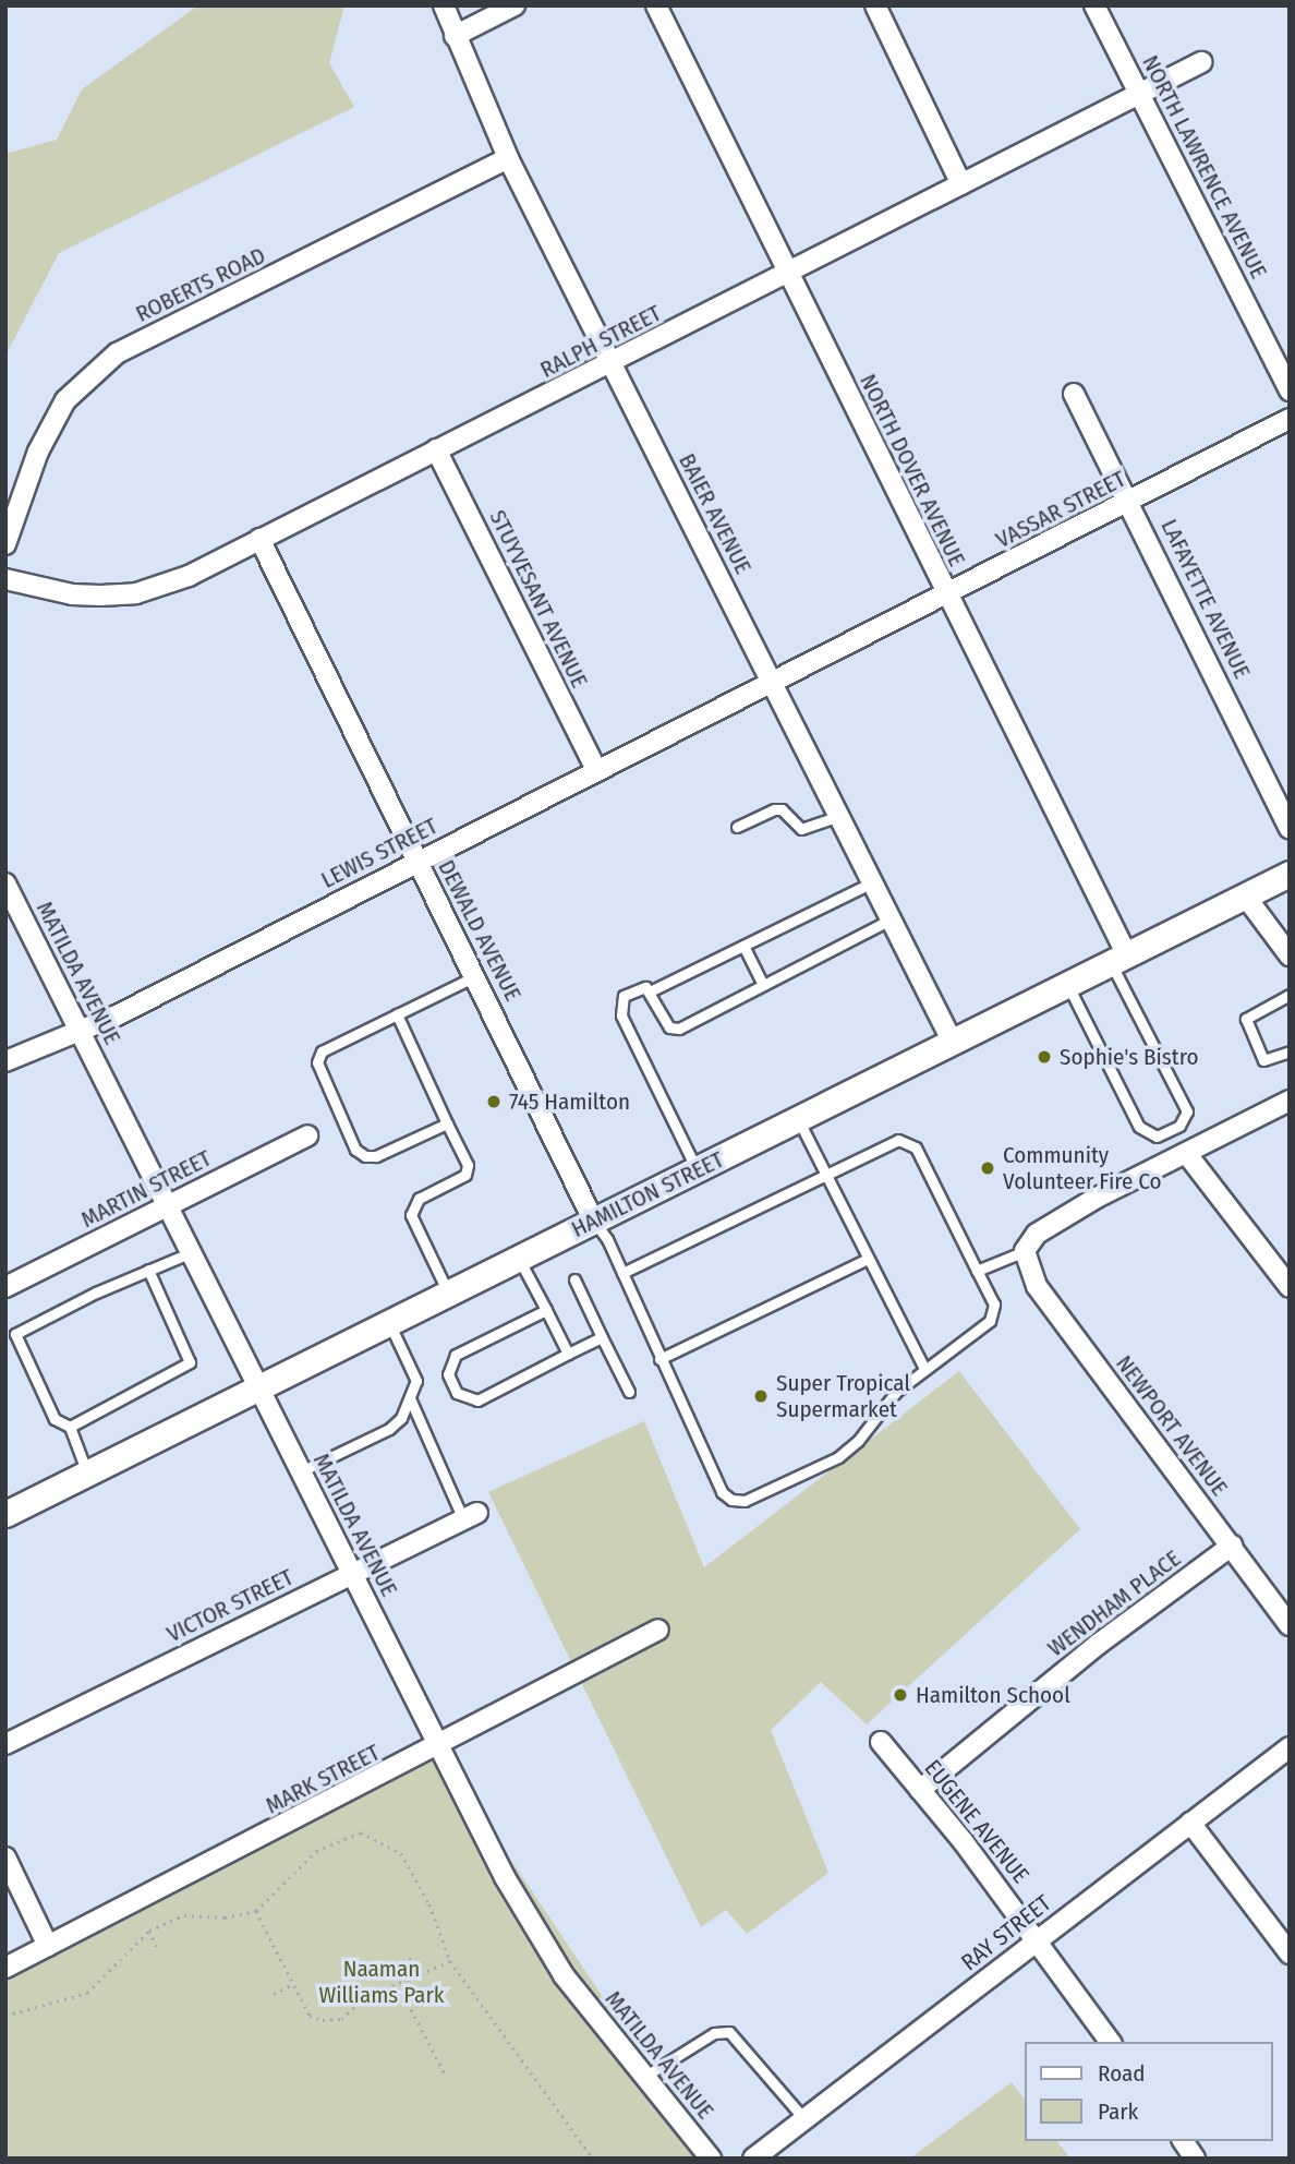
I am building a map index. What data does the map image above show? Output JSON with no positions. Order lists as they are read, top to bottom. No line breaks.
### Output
{"streets":{"street":["NORTH LAWRENCE AVENUE","ROBERTS ROAD","RALPH STREET","NORTH DOVER AVENUE","VASSAR STREET","BAIER AVENUE","STUYVESANT AVENUE","LAFAYETTE AVENUE","LEWIS STREET","DEWALD AVENUE","MATILDA AVENUE","MARTIN STREET","HAMILTON STREET","NEWPORT AVENUE","WENDHAM PLACE","VICTOR STREET","MARK STREET","EUGENE AVENUE","RAY STREET"]},"crossings":[["NORTH LAWRENCE AVENUE","RALPH STREET"],["ROBERTS ROAD","BAIER AVENUE"],["RALPH STREET","NORTH DOVER AVENUE"],["RALPH STREET","BAIER AVENUE"],["RALPH STREET","STUYVESANT AVENUE"],["RALPH STREET","DEWALD AVENUE"],["NORTH DOVER AVENUE","VASSAR STREET"],["NORTH DOVER AVENUE","HAMILTON STREET"],["VASSAR STREET","BAIER AVENUE"],["VASSAR STREET","LAFAYETTE AVENUE"],["VASSAR STREET","LEWIS STREET"],["BAIER AVENUE","LEWIS STREET"],["BAIER AVENUE","HAMILTON STREET"],["STUYVESANT AVENUE","LEWIS STREET"],["LEWIS STREET","DEWALD AVENUE"],["LEWIS STREET","MATILDA AVENUE"],["DEWALD AVENUE","HAMILTON STREET"],["MATILDA AVENUE","MARTIN STREET"],["MATILDA AVENUE","HAMILTON STREET"],["MATILDA AVENUE","VICTOR STREET"],["MATILDA AVENUE","MARK STREET"],["NEWPORT AVENUE","WENDHAM PLACE"],["WENDHAM PLACE","EUGENE AVENUE"],["EUGENE AVENUE","RAY STREET"]],"parks":["Naaman Williams Park"],"places":["Sophie's Bistro","745 Hamilton","Community Volunteer Fire Co","Super Tropical Supermarket","Hamilton School"],"legend":["Road","Park"]}
